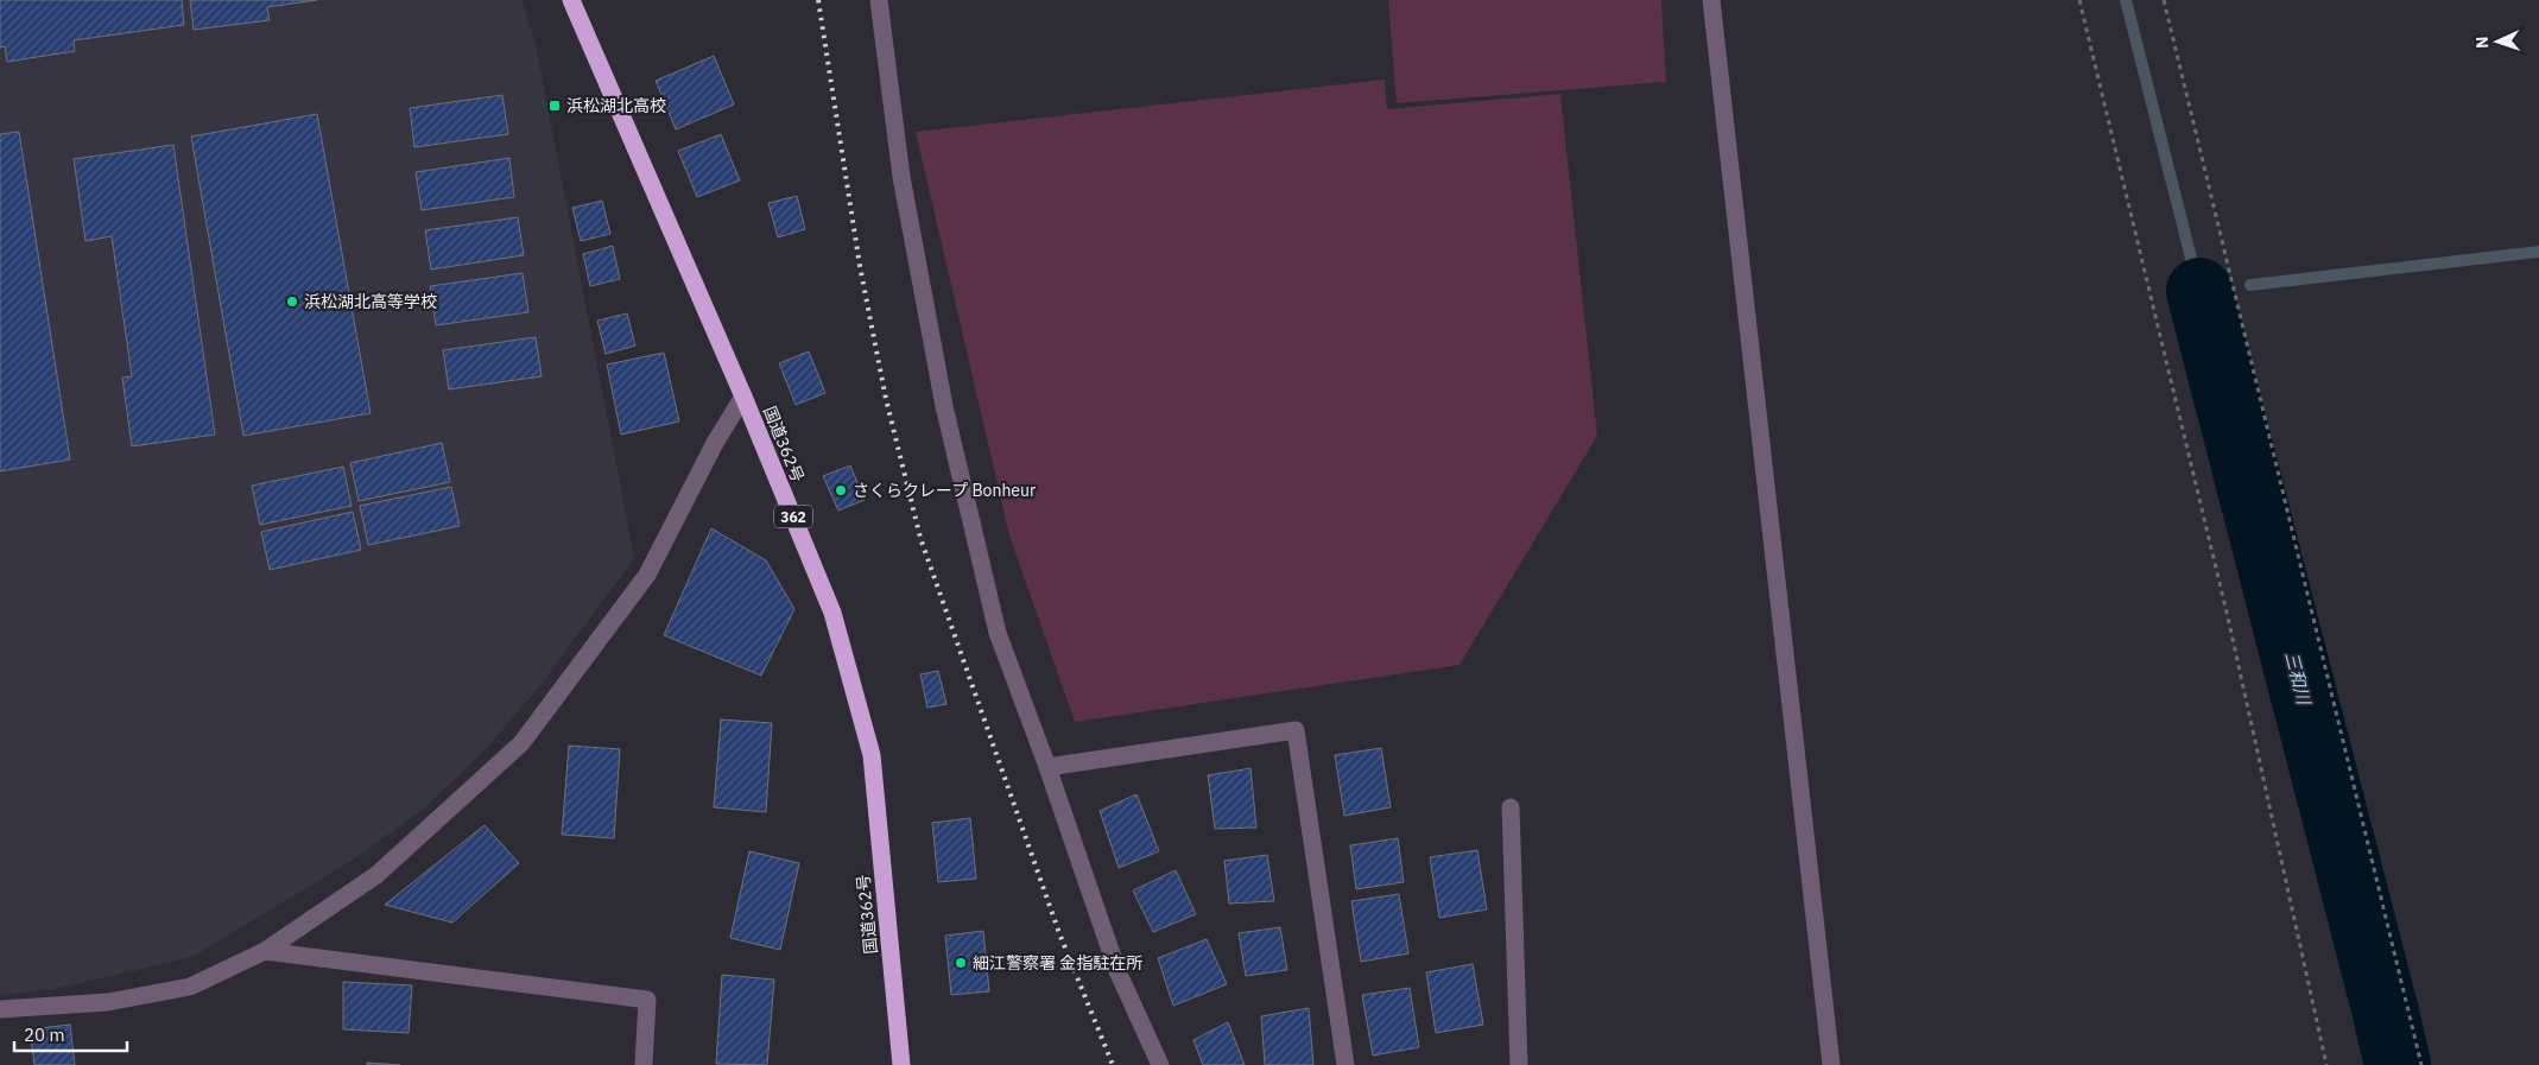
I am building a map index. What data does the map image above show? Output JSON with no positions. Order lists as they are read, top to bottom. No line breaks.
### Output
{"streets":{"highway":["国道362号","362"]},"water":["三和川"],"places":{"transit":["浜松湖北高校"],"other":["浜松湖北高等学校","さくらクレープ Bonheur","細江警察署 金指駐在所"]},"scale_bar":"20 m","north":"left"}
